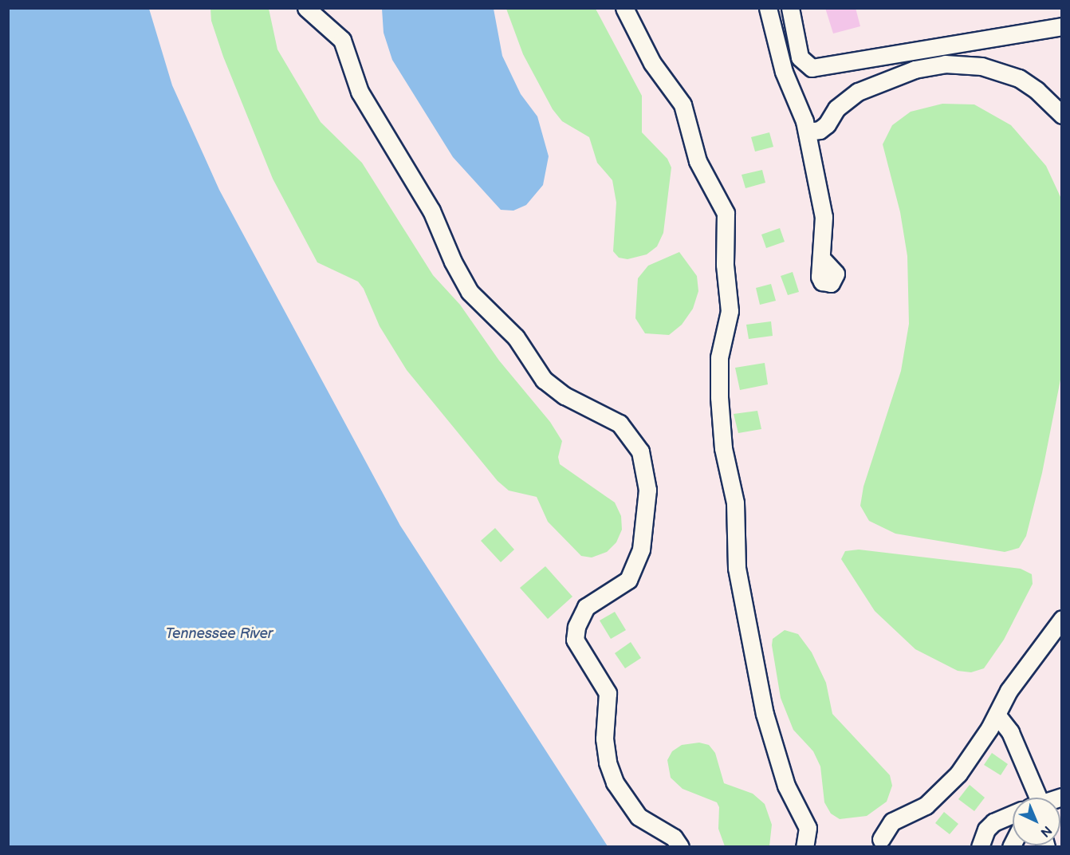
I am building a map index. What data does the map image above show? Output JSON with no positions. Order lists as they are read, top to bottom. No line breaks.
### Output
{"water":["Tennessee River"],"north":"bottom right"}
